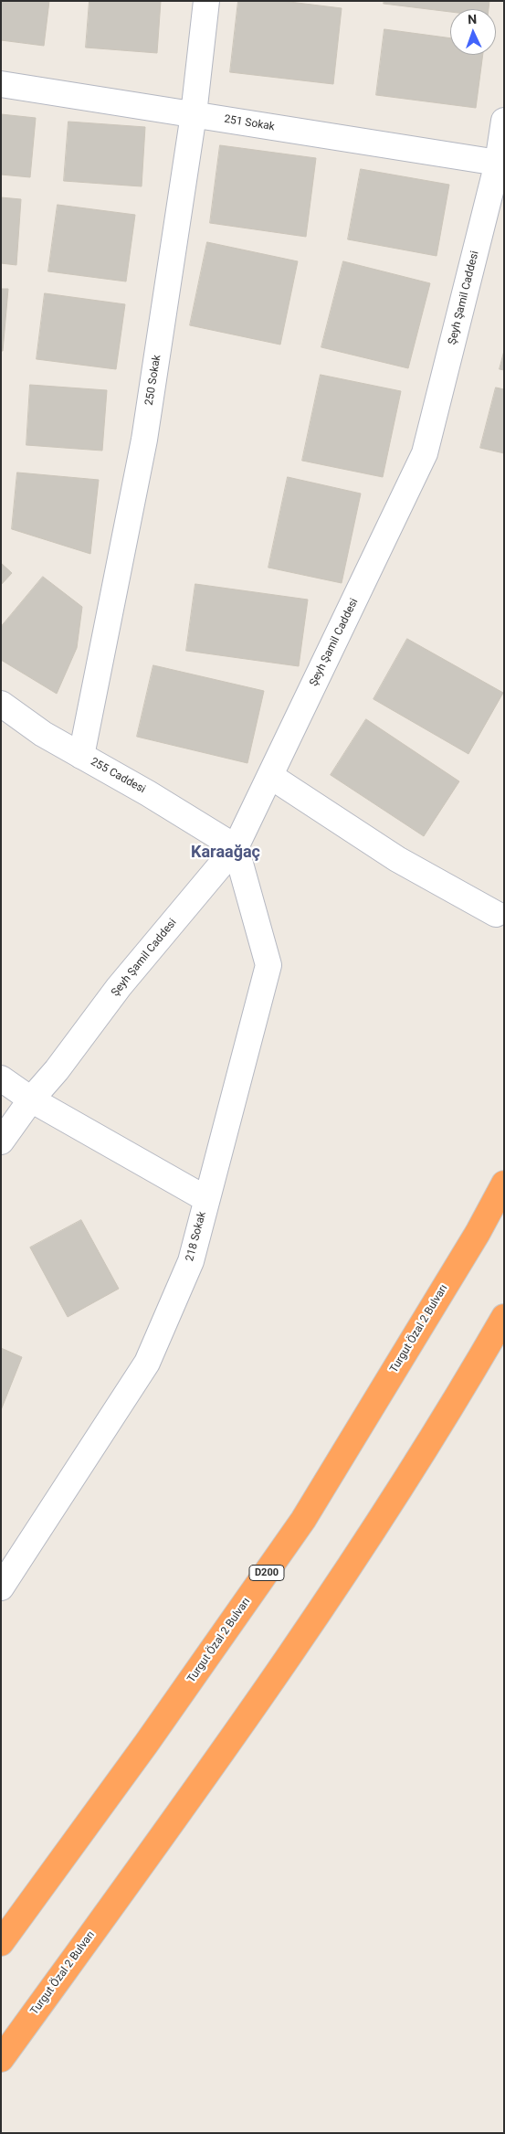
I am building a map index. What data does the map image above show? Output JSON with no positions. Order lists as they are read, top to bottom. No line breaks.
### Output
{"streets":{"highway":["Turgut Özal 2 Bulvarı","D200"],"street":["251 Sokak","Şeyh Şamil Caddesi","250 Sokak","255 Caddesi","218 Sokak"]},"crossings":[["251 Sokak","Şeyh Şamil Caddesi"],["251 Sokak","250 Sokak"],["Şeyh Şamil Caddesi","255 Caddesi"],["Şeyh Şamil Caddesi","218 Sokak"],["250 Sokak","255 Caddesi"],["255 Caddesi","218 Sokak"]],"districts":["Karaağaç"],"north":"top"}
